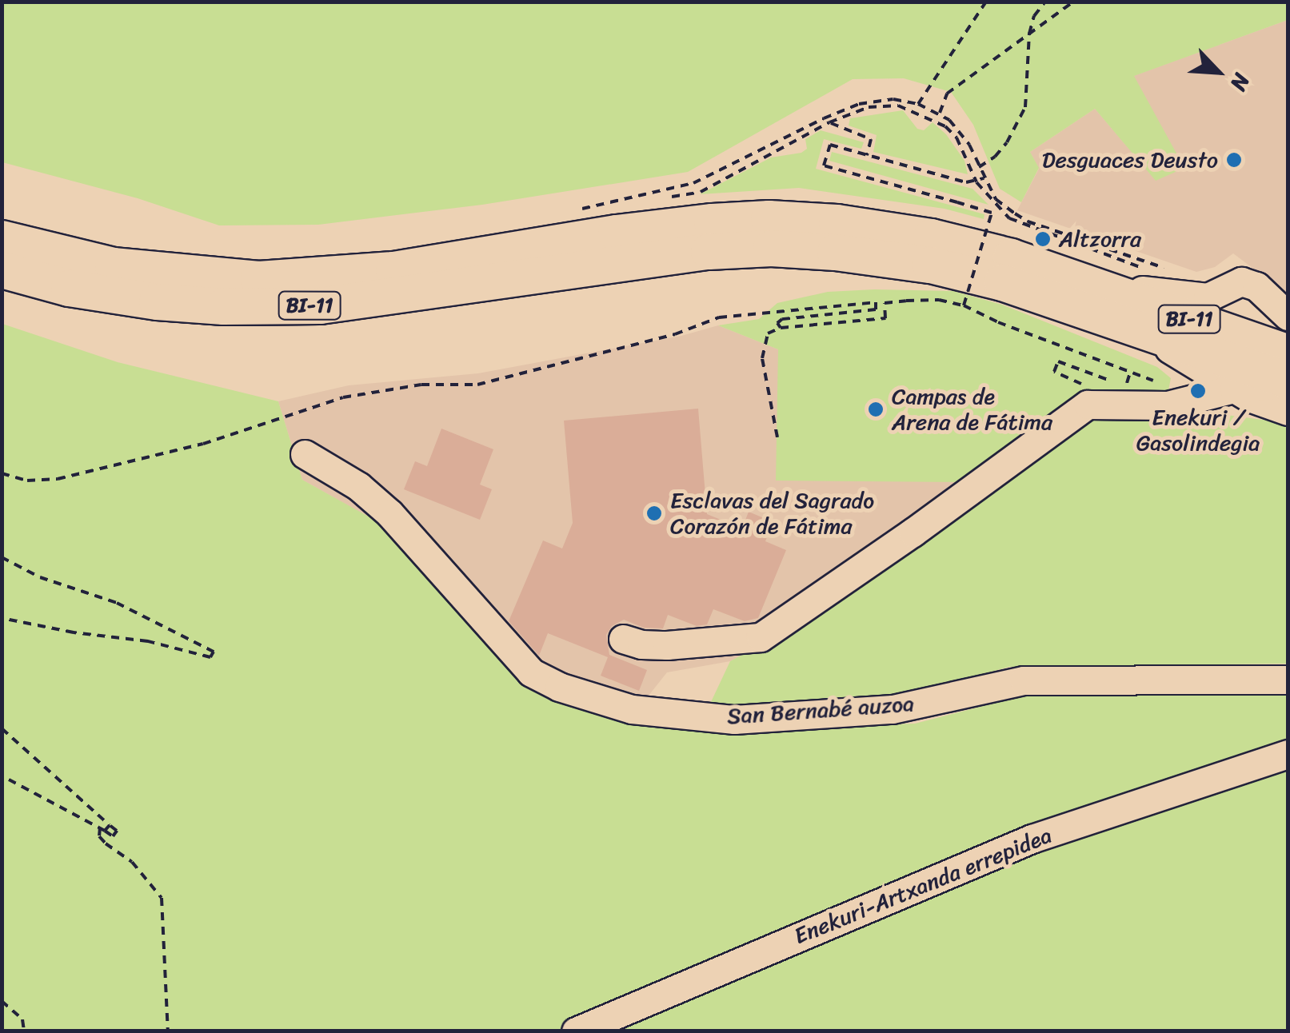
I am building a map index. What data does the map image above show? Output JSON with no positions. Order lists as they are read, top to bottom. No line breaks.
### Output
{"streets":{"main road":["BI-11"],"street":["San Bernabé auzoa","Enekuri-Artxanda errepidea"]},"places":["Desguaces Deusto","Altzorra","Enekuri / Gasolindegia","Campas de Arena de Fátima","Esclavas del Sagrado Corazón de Fátima"],"north":"bottom right"}
